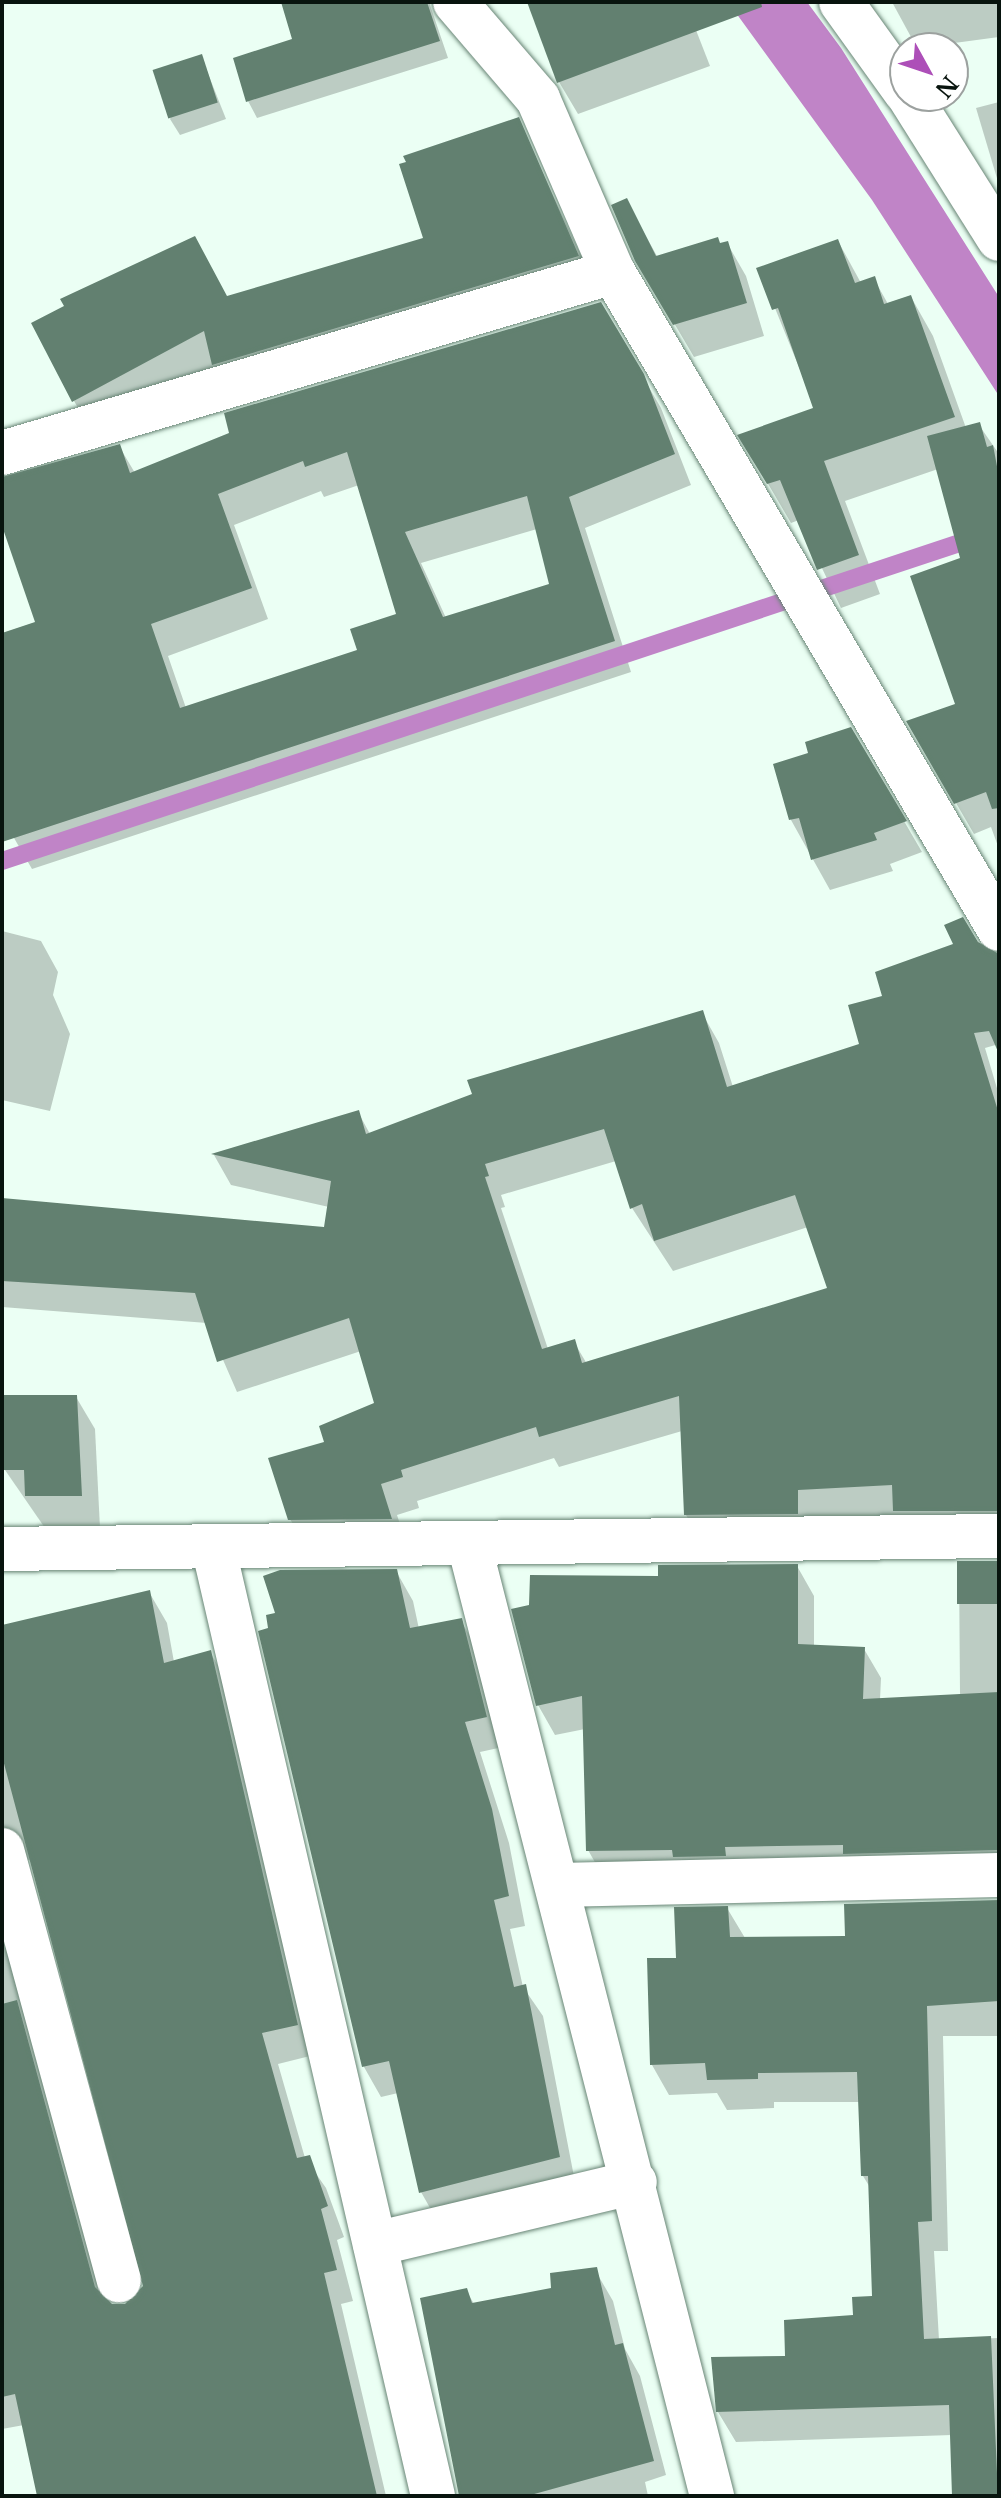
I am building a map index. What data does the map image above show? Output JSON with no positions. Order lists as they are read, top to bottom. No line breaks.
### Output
{"north":"bottom right"}
